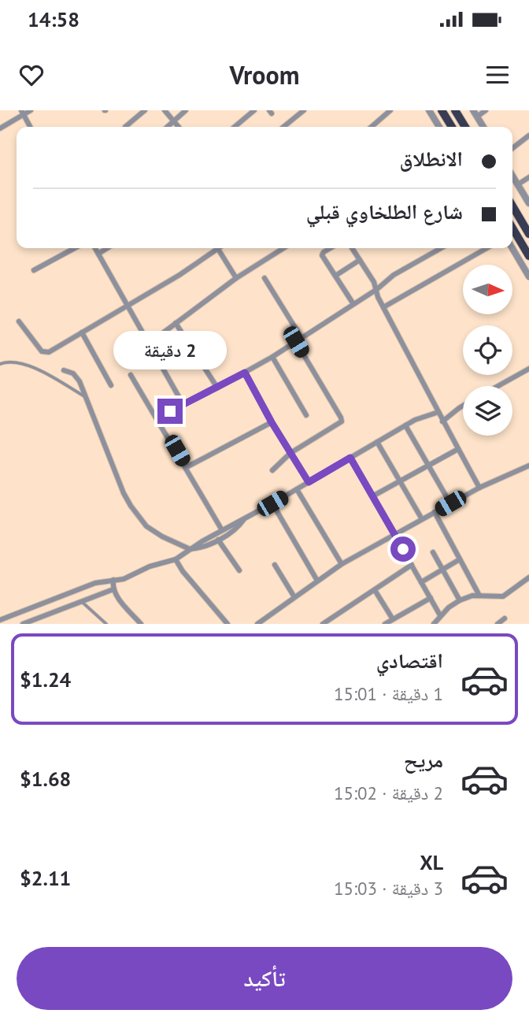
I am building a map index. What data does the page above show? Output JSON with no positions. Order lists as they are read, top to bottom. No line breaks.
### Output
{"north":"right","page":{"status":"14:58","header":"Vroom","banner":["الانطلاق","شارع الطلخاوي قبلي"],"bubble":"2 دقيقة","list":[{"name":"اقتصادي","note":"1 دقيقة · 15:01","value":"$1.24"},{"name":"مريح","note":"2 دقيقة · 15:02","value":"$1.68"},{"name":"XL","note":"3 دقيقة · 15:03","value":"$2.11"}],"buttons":"تأكيد"}}
